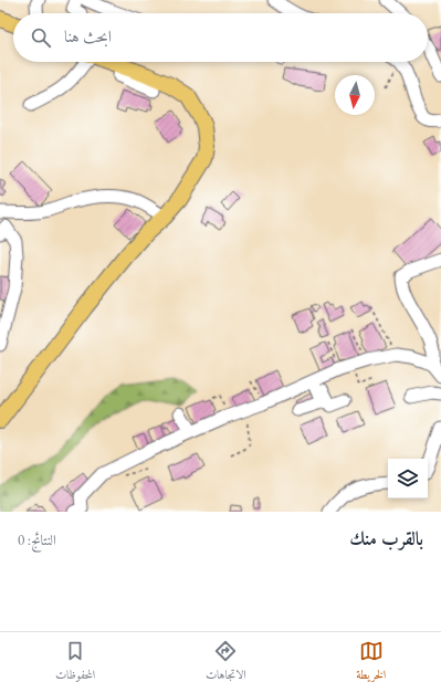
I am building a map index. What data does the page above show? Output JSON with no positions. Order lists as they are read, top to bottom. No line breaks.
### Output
{"north":"bottom","page":{"search":"ابحث هنا","heading":["بالقرب منك","النتائج: 0"],"nav":["الخريطة","الاتجاهات","المحفوظات"]}}
